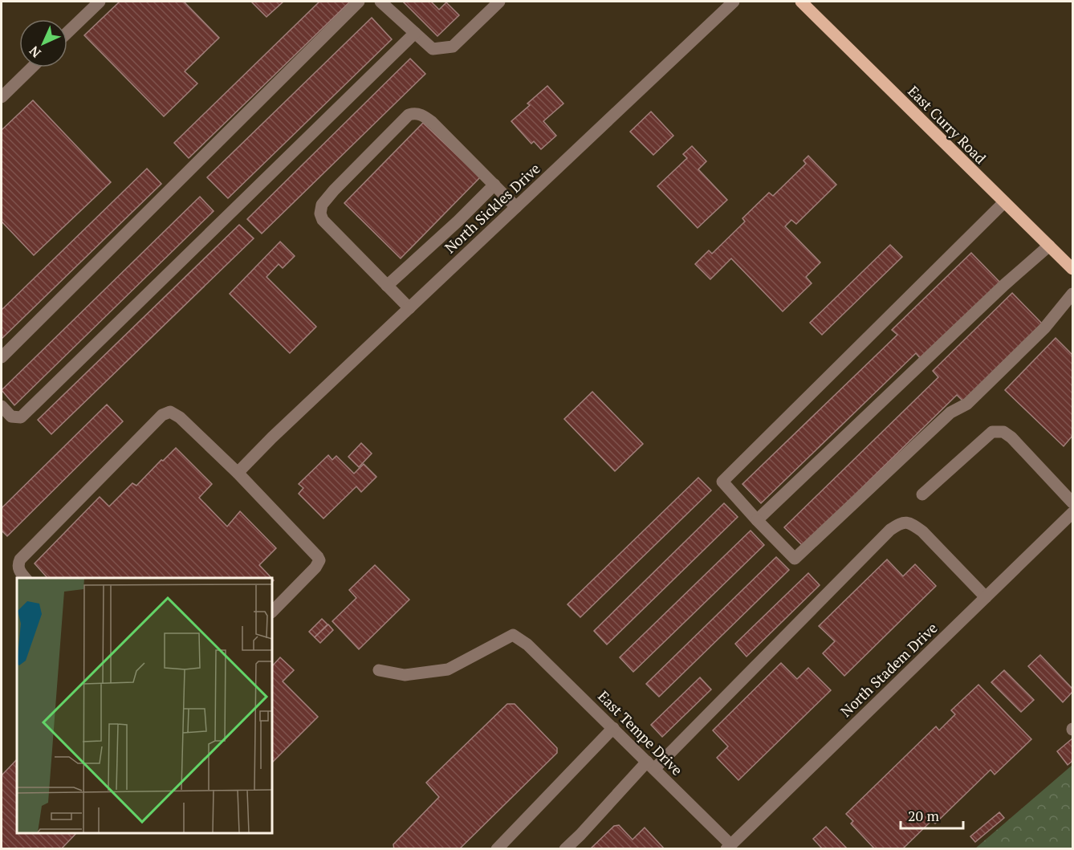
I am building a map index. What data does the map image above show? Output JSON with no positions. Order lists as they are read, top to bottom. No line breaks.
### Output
{"streets":{"main road":["East Curry Road"],"street":["North Sickles Drive","North Stadem Drive","East Tempe Drive"]},"crossings":[["North Stadem Drive","East Tempe Drive"]],"scale_bar":"20 m","north":"bottom left"}
